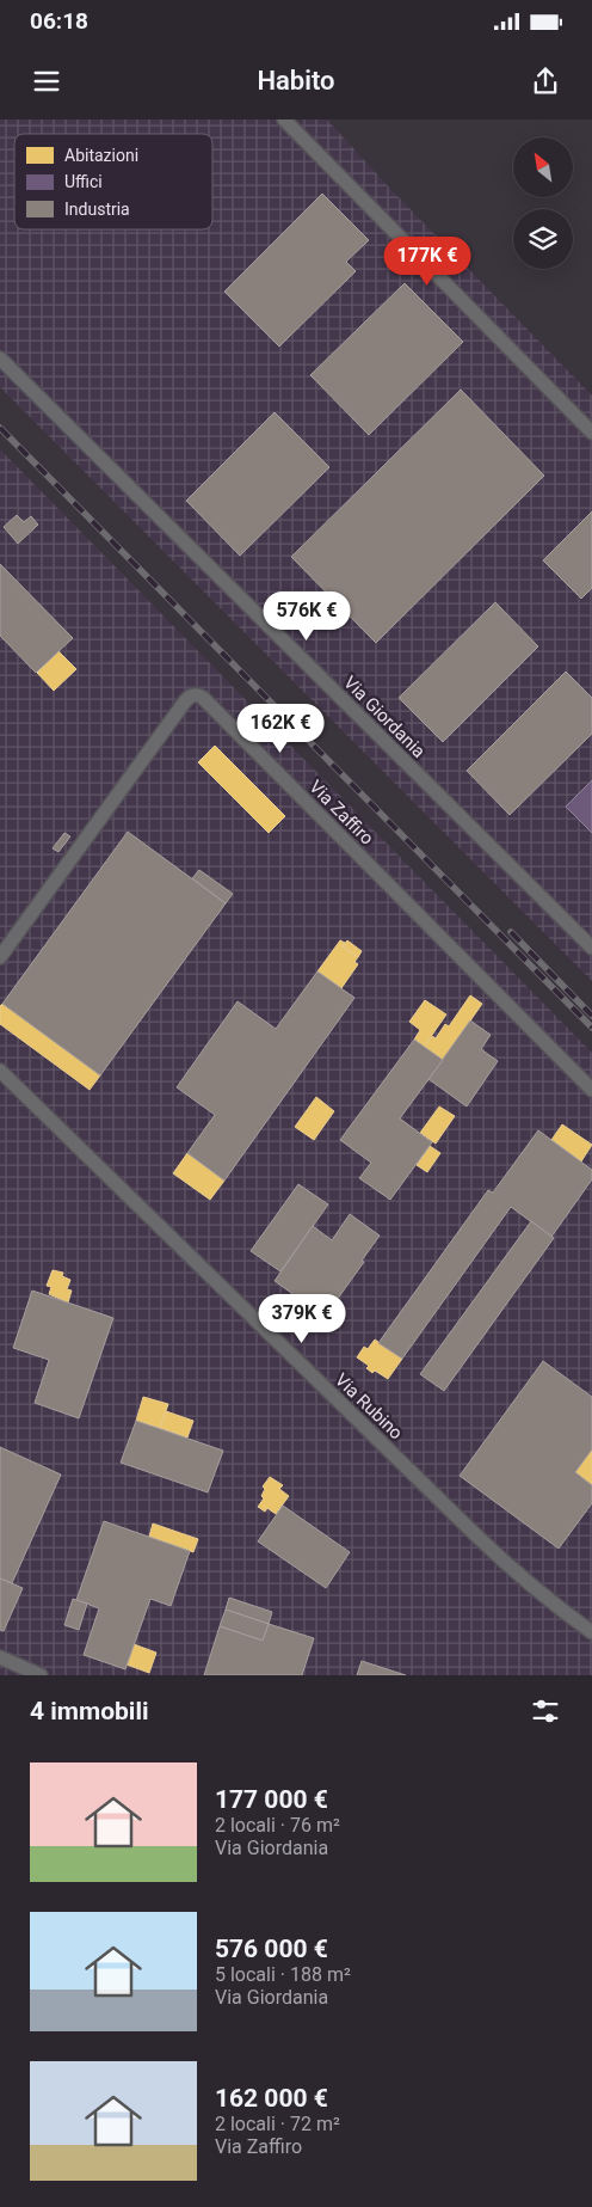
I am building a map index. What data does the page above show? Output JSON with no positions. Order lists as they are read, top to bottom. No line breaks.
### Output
{"streets":{"street":["Via Giordania","Via Zaffiro","Via Rubino"]},"legend":["Abitazioni","Uffici","Industria"],"north":"top left","page":{"status":"06:18","header":"Habito","price":["177K €","576K €","162K €","379K €"],"heading":"4 immobili","list":[{"name":"177 000 €","note":"2 locali · 76 m² · Via Giordania"},{"name":"576 000 €","note":"5 locali · 188 m² · Via Giordania"},{"name":"162 000 €","note":"2 locali · 72 m² · Via Zaffiro"}]}}
